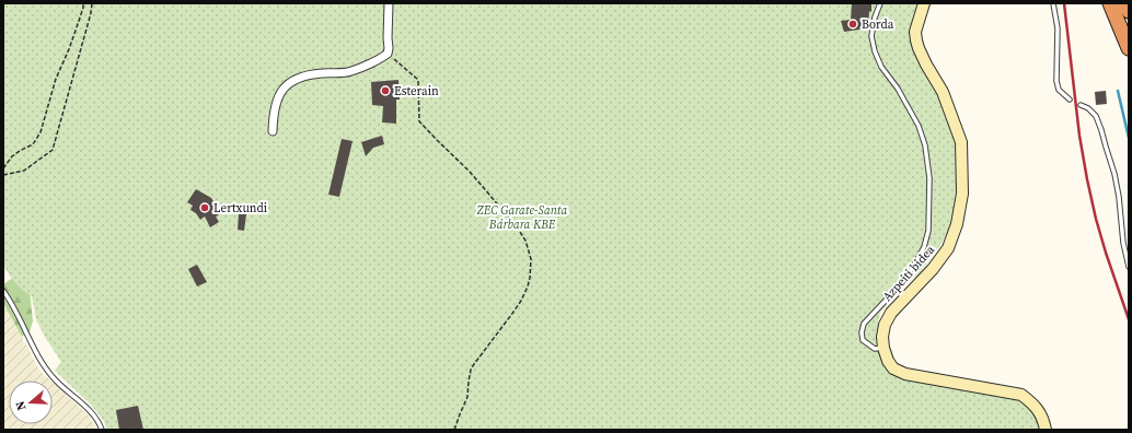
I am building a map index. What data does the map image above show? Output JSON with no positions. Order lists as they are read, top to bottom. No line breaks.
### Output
{"streets":{"main road":["Azpeiti bidea"]},"parks":["ZEC Garate-Santa Bárbara KBE"],"places":["Borda","Esterain","Lertxundi"],"north":"left"}
